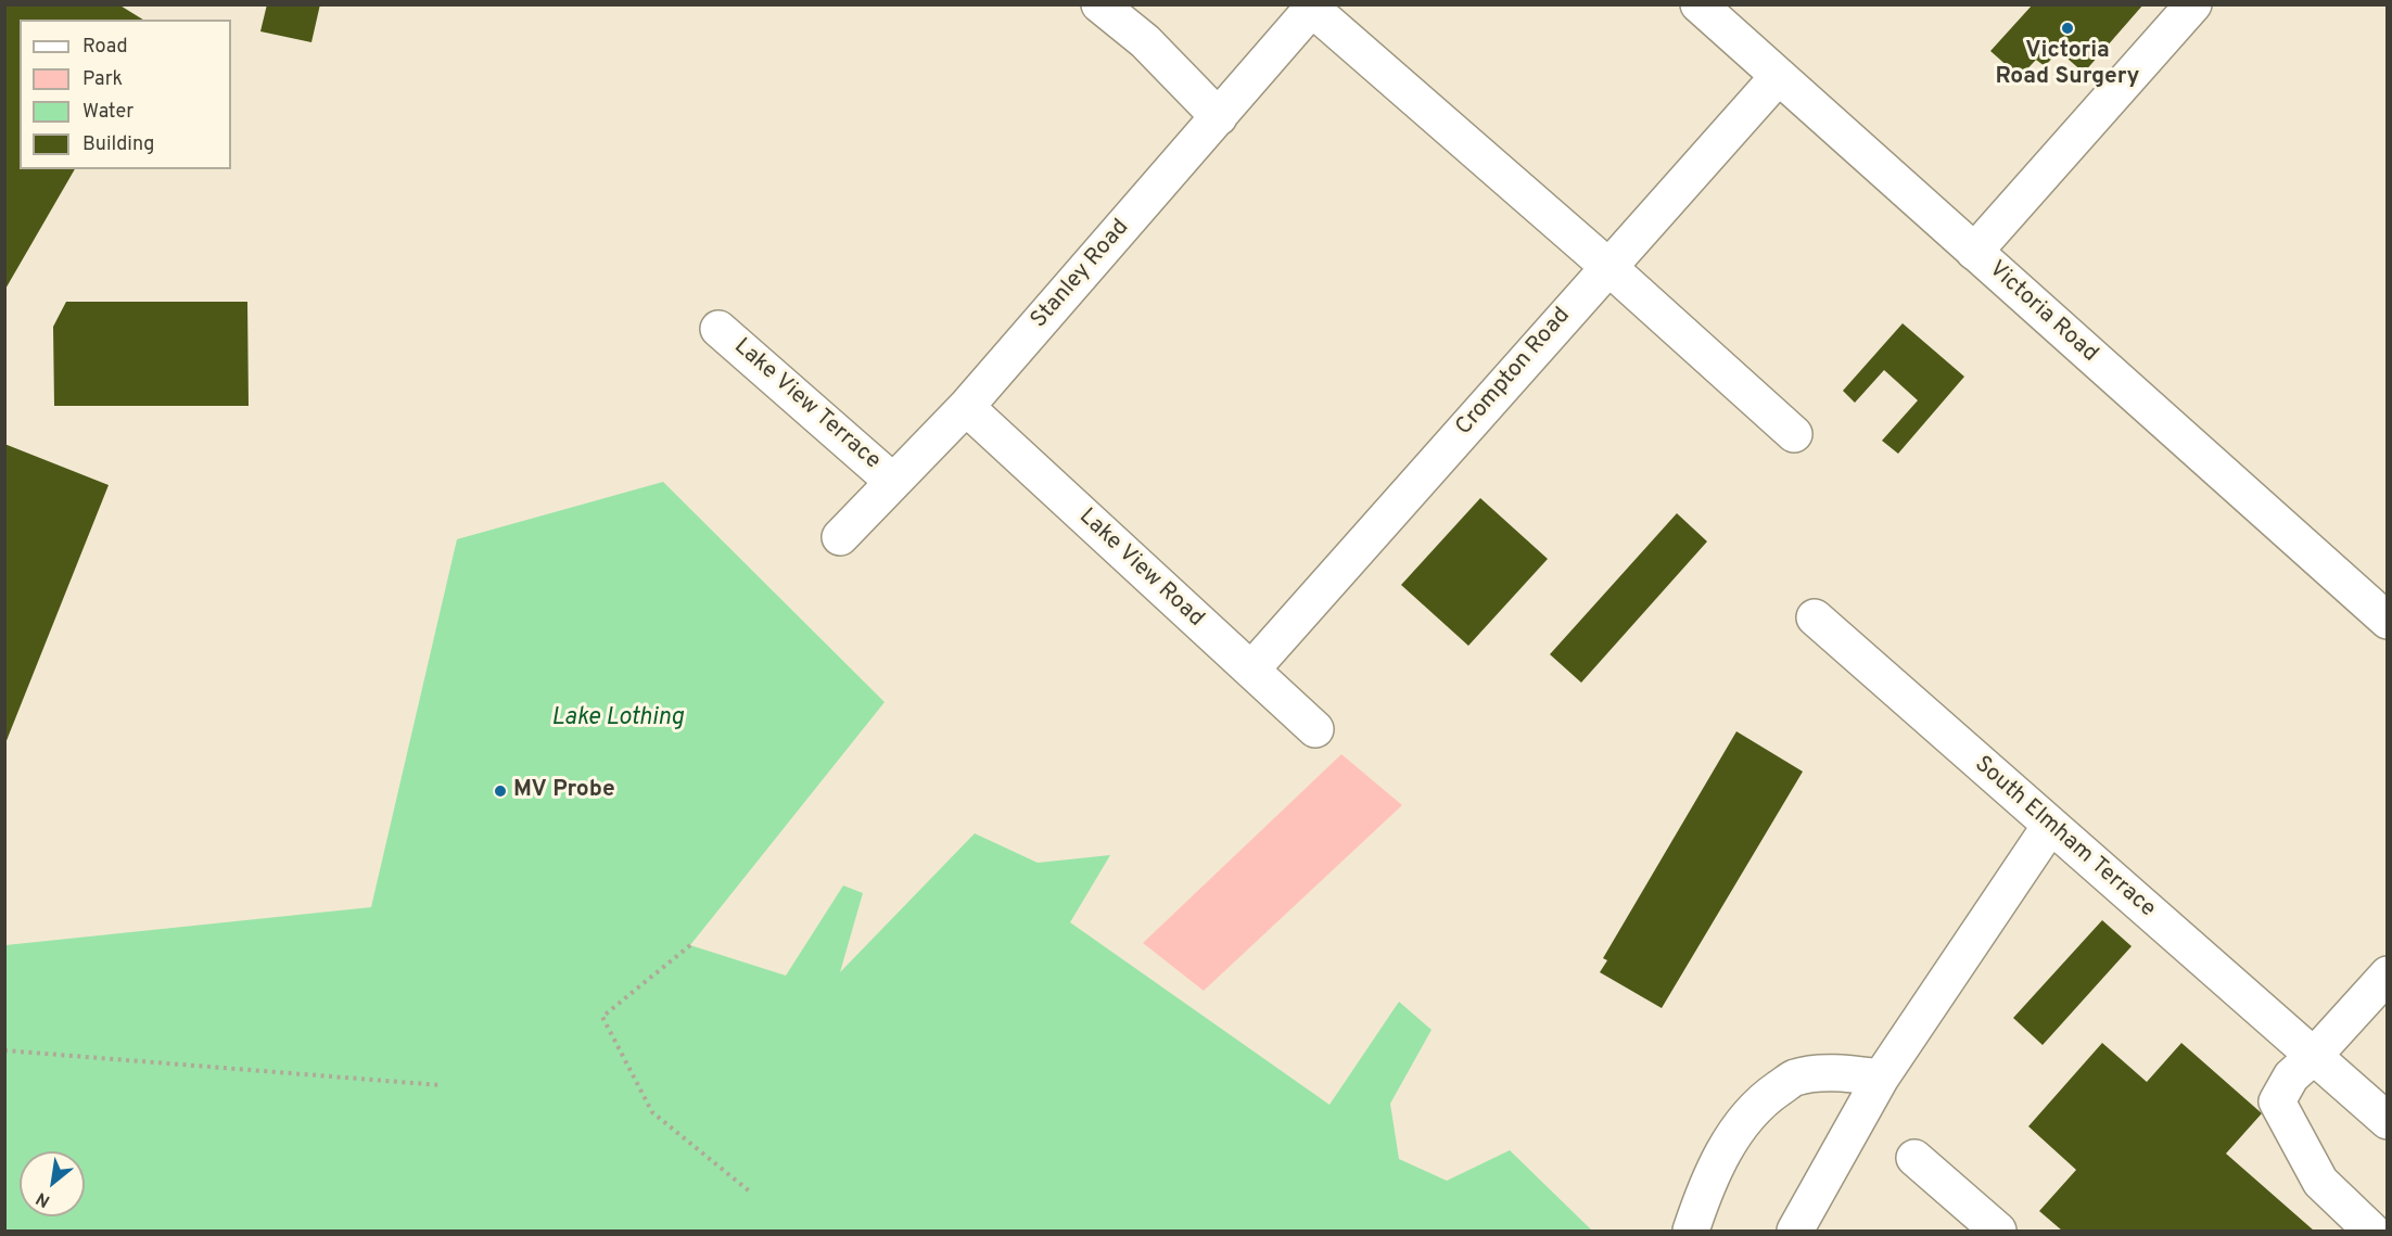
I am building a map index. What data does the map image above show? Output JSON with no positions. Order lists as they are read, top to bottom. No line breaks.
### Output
{"streets":{"street":["Stanley Road","Victoria Road","Crompton Road","Lake View Terrace","Lake View Road","South Elmham Terrace"]},"crossings":[["Stanley Road","Lake View Terrace"],["Stanley Road","Lake View Road"],["Victoria Road","Crompton Road"],["Crompton Road","Lake View Road"]],"water":["Lake Lothing"],"places":["Victoria Road Surgery","MV Probe"],"legend":["Road","Park","Water","Building"],"north":"bottom left"}
